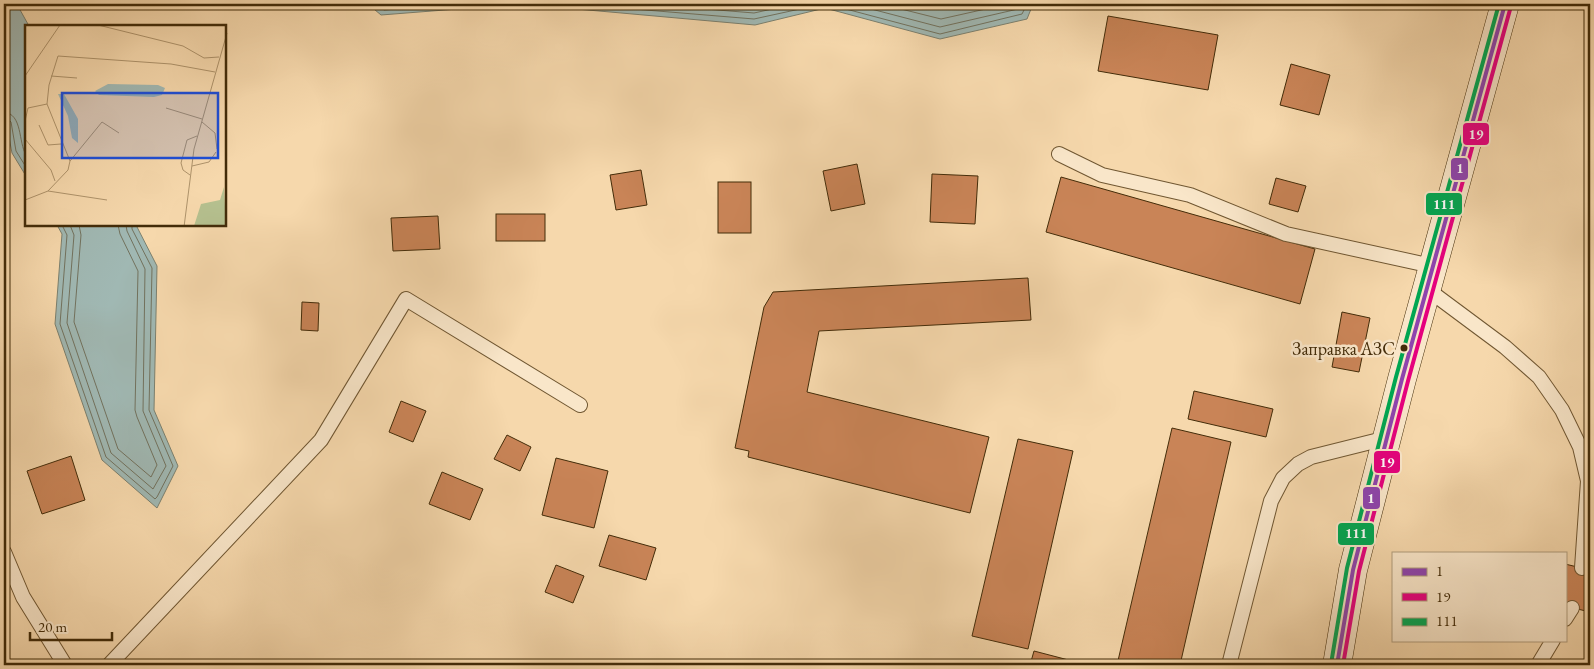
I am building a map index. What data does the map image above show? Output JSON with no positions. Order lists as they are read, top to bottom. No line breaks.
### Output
{"places":["Заправка АЗС"],"lines":["transit line 1","transit line 111","transit line 19"],"legend":["1","19","111"],"scale_bar":"20 m"}
